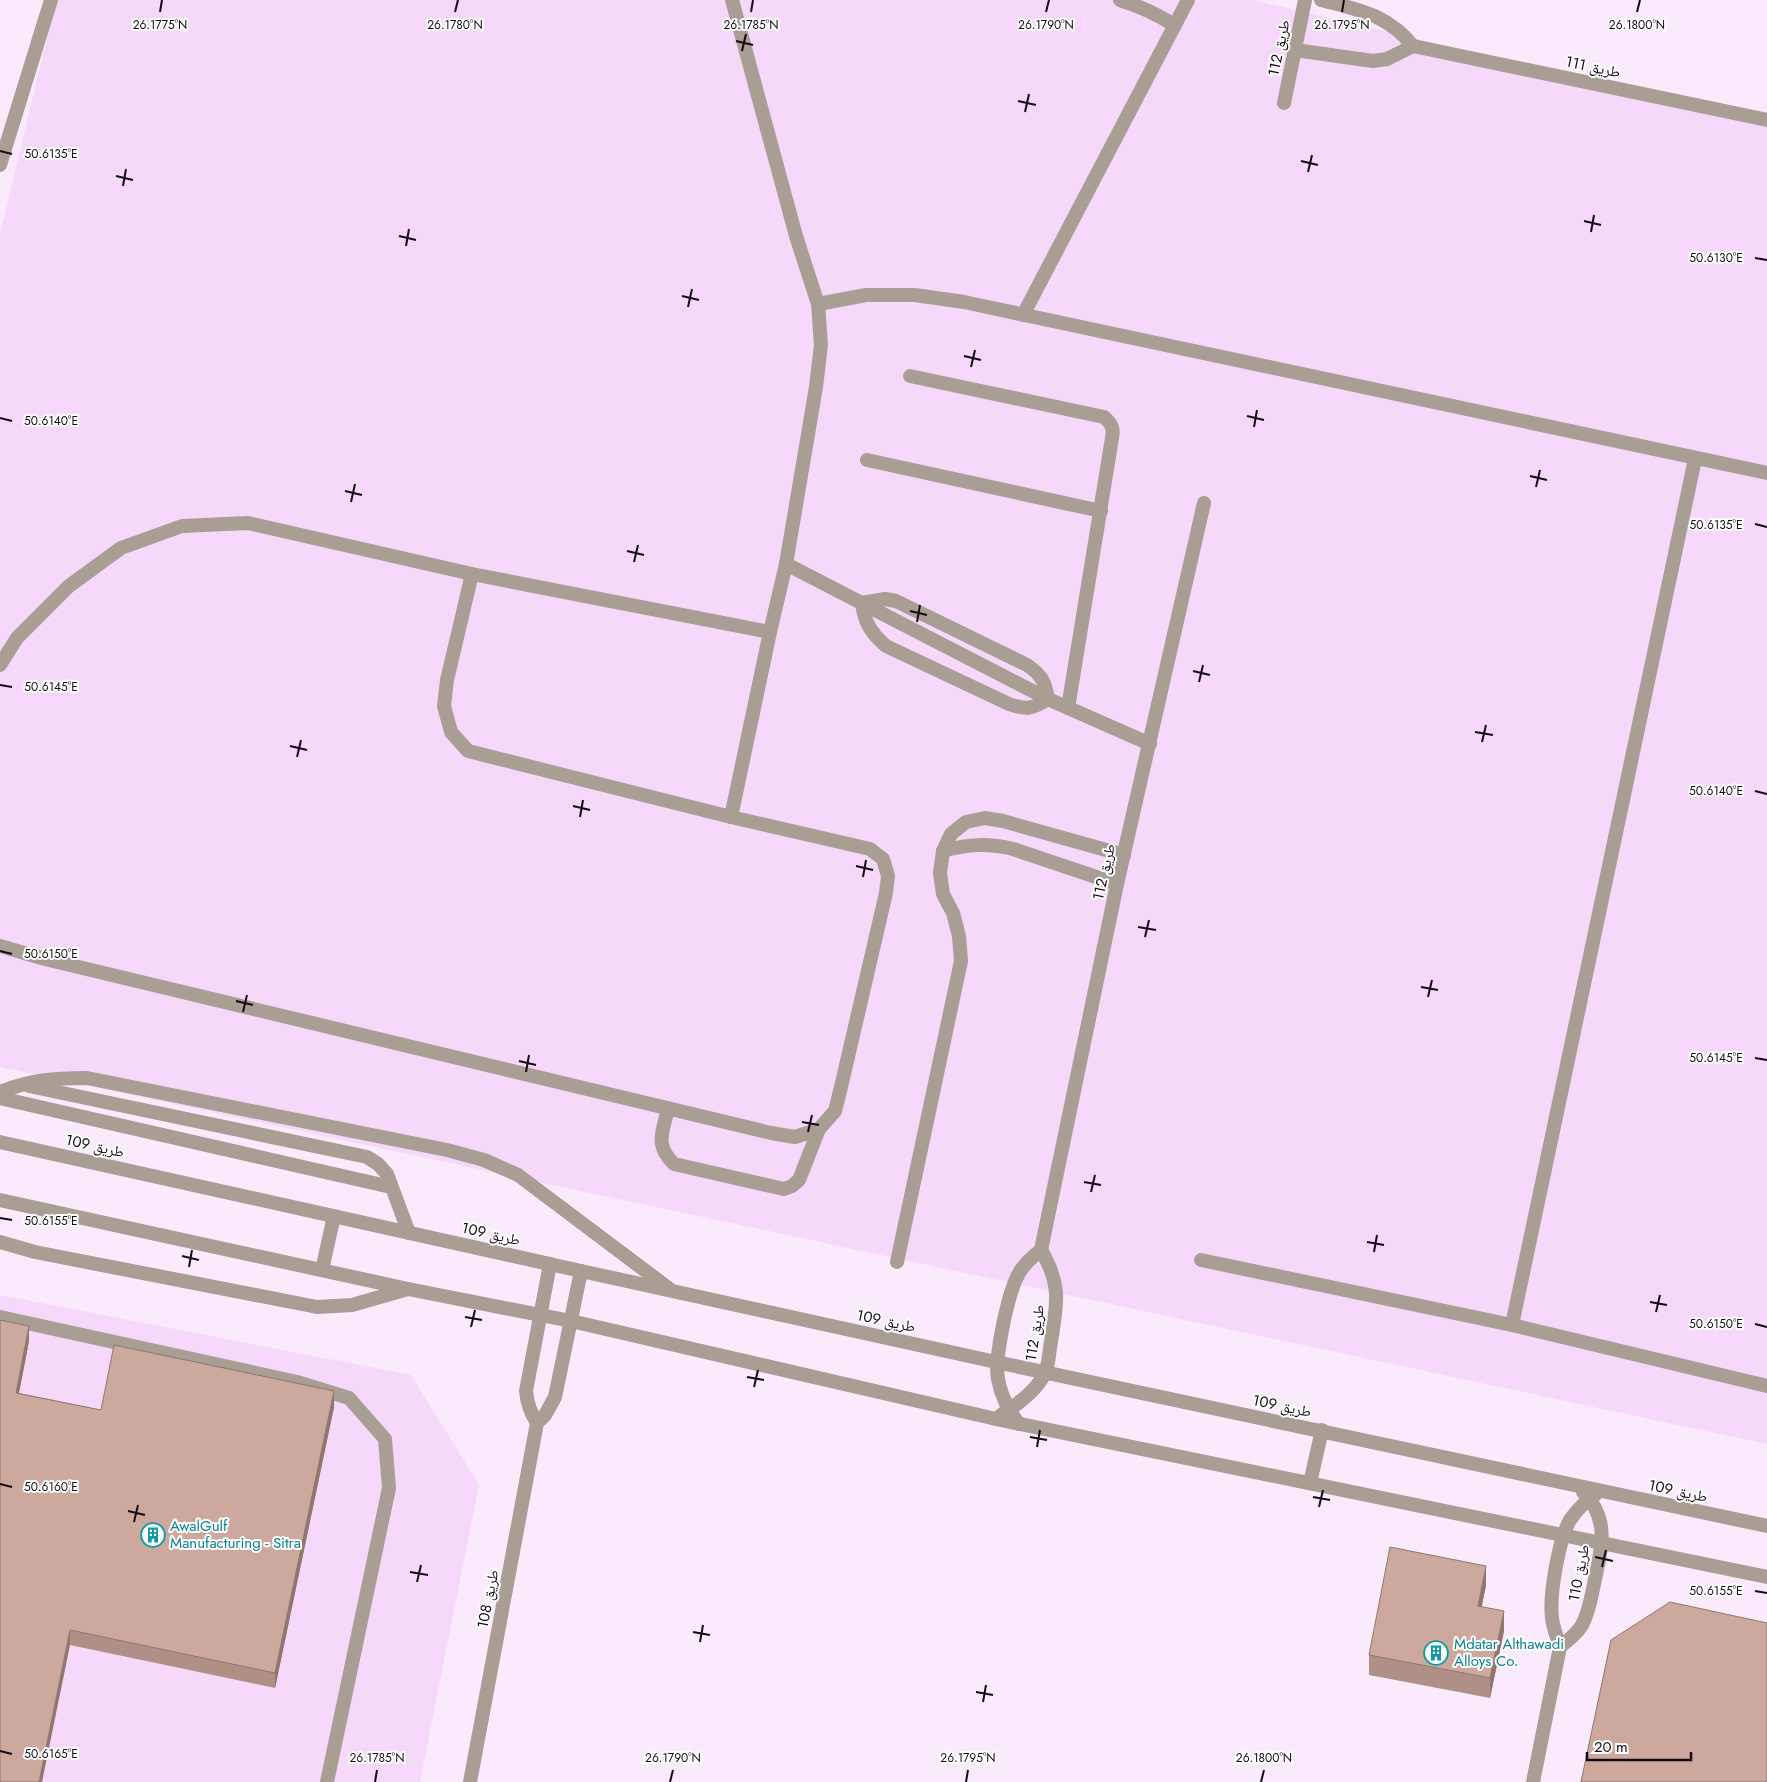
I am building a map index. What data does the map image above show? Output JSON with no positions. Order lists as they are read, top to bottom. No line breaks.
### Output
{"streets":{"street":["طريق 112","طريق 111","طريق 109","طريق 110","طريق 108"]},"crossings":[["طريق 112","طريق 109"],["طريق 109","طريق 110"],["طريق 109","طريق 108"]],"places":{"building":["AwalGulf Manufacturing - Sitra","Mdatar Althawadi Alloys Co."]},"scale_bar":"20 m","coordinates":["26.1775°N","26.1780°N","26.1785°N","26.1790°N","26.1795°N","26.1800°N","50.6135°E","50.6130°E","50.6140°E","50.6145°E","50.6150°E","50.6155°E","50.6160°E","50.6165°E"]}
